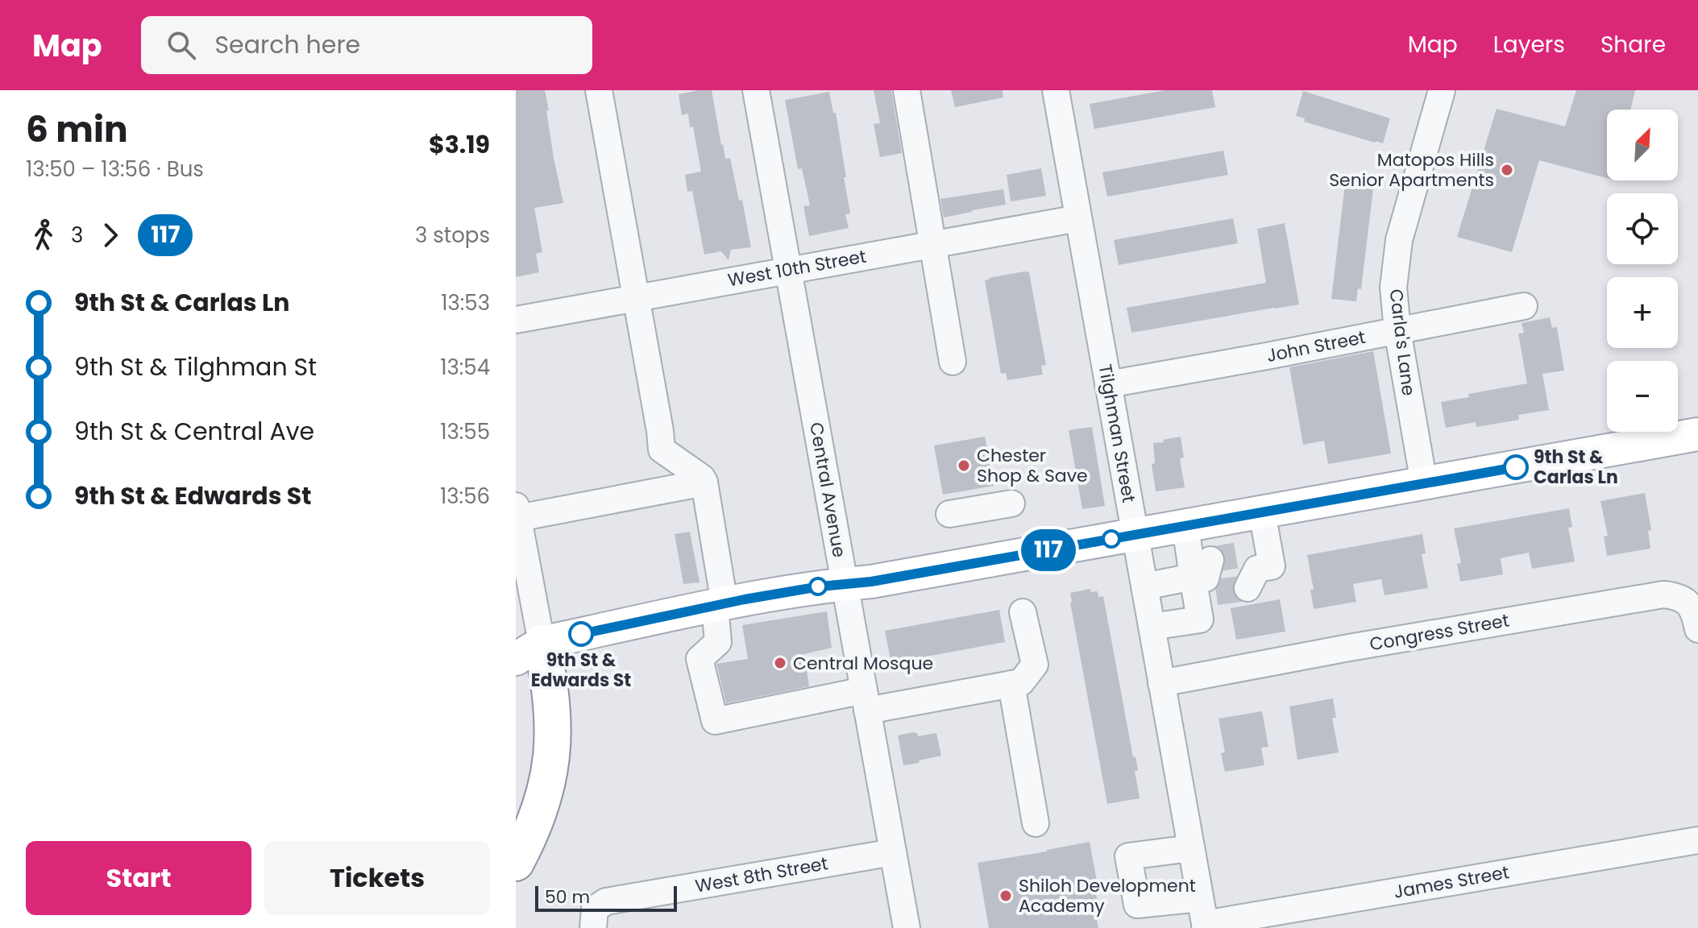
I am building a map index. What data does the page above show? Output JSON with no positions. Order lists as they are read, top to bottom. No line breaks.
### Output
{"streets":{"street":["West 10th Street","Carla's Lane","John Street","Tilghman Street","Central Avenue","Congress Street","West 8th Street","James Street"]},"crossings":[["West 10th Street","Tilghman Street"],["West 10th Street","Central Avenue"],["Carla's Lane","John Street"],["John Street","Tilghman Street"],["Tilghman Street","Congress Street"],["Tilghman Street","James Street"],["Central Avenue","West 8th Street"]],"places":["Matopos Hills Senior Apartments","Chester Shop & Save","9th St & Carlas Ln","9th St & Edwards St","Central Mosque","Shiloh Development Academy"],"lines":["bus line 117"],"scale_bar":"50 m","north":"top right","page":{"header":"Map","search":"Search here","nav":["Map","Layers","Share"],"heading":["6 min","13:50 – 13:56 · Bus","$3.19"],"on_map":"117","map_buttons":["+","−"],"legs":["3","117","3 stops"],"list":[{"name":"9th St & Carlas Ln","value":"13:53"},{"name":"9th St & Tilghman St","value":"13:54"},{"name":"9th St & Central Ave","value":"13:55"},{"name":"9th St & Edwards St","value":"13:56"}],"buttons":["Start","Tickets"],"scale":"50 m"}}
